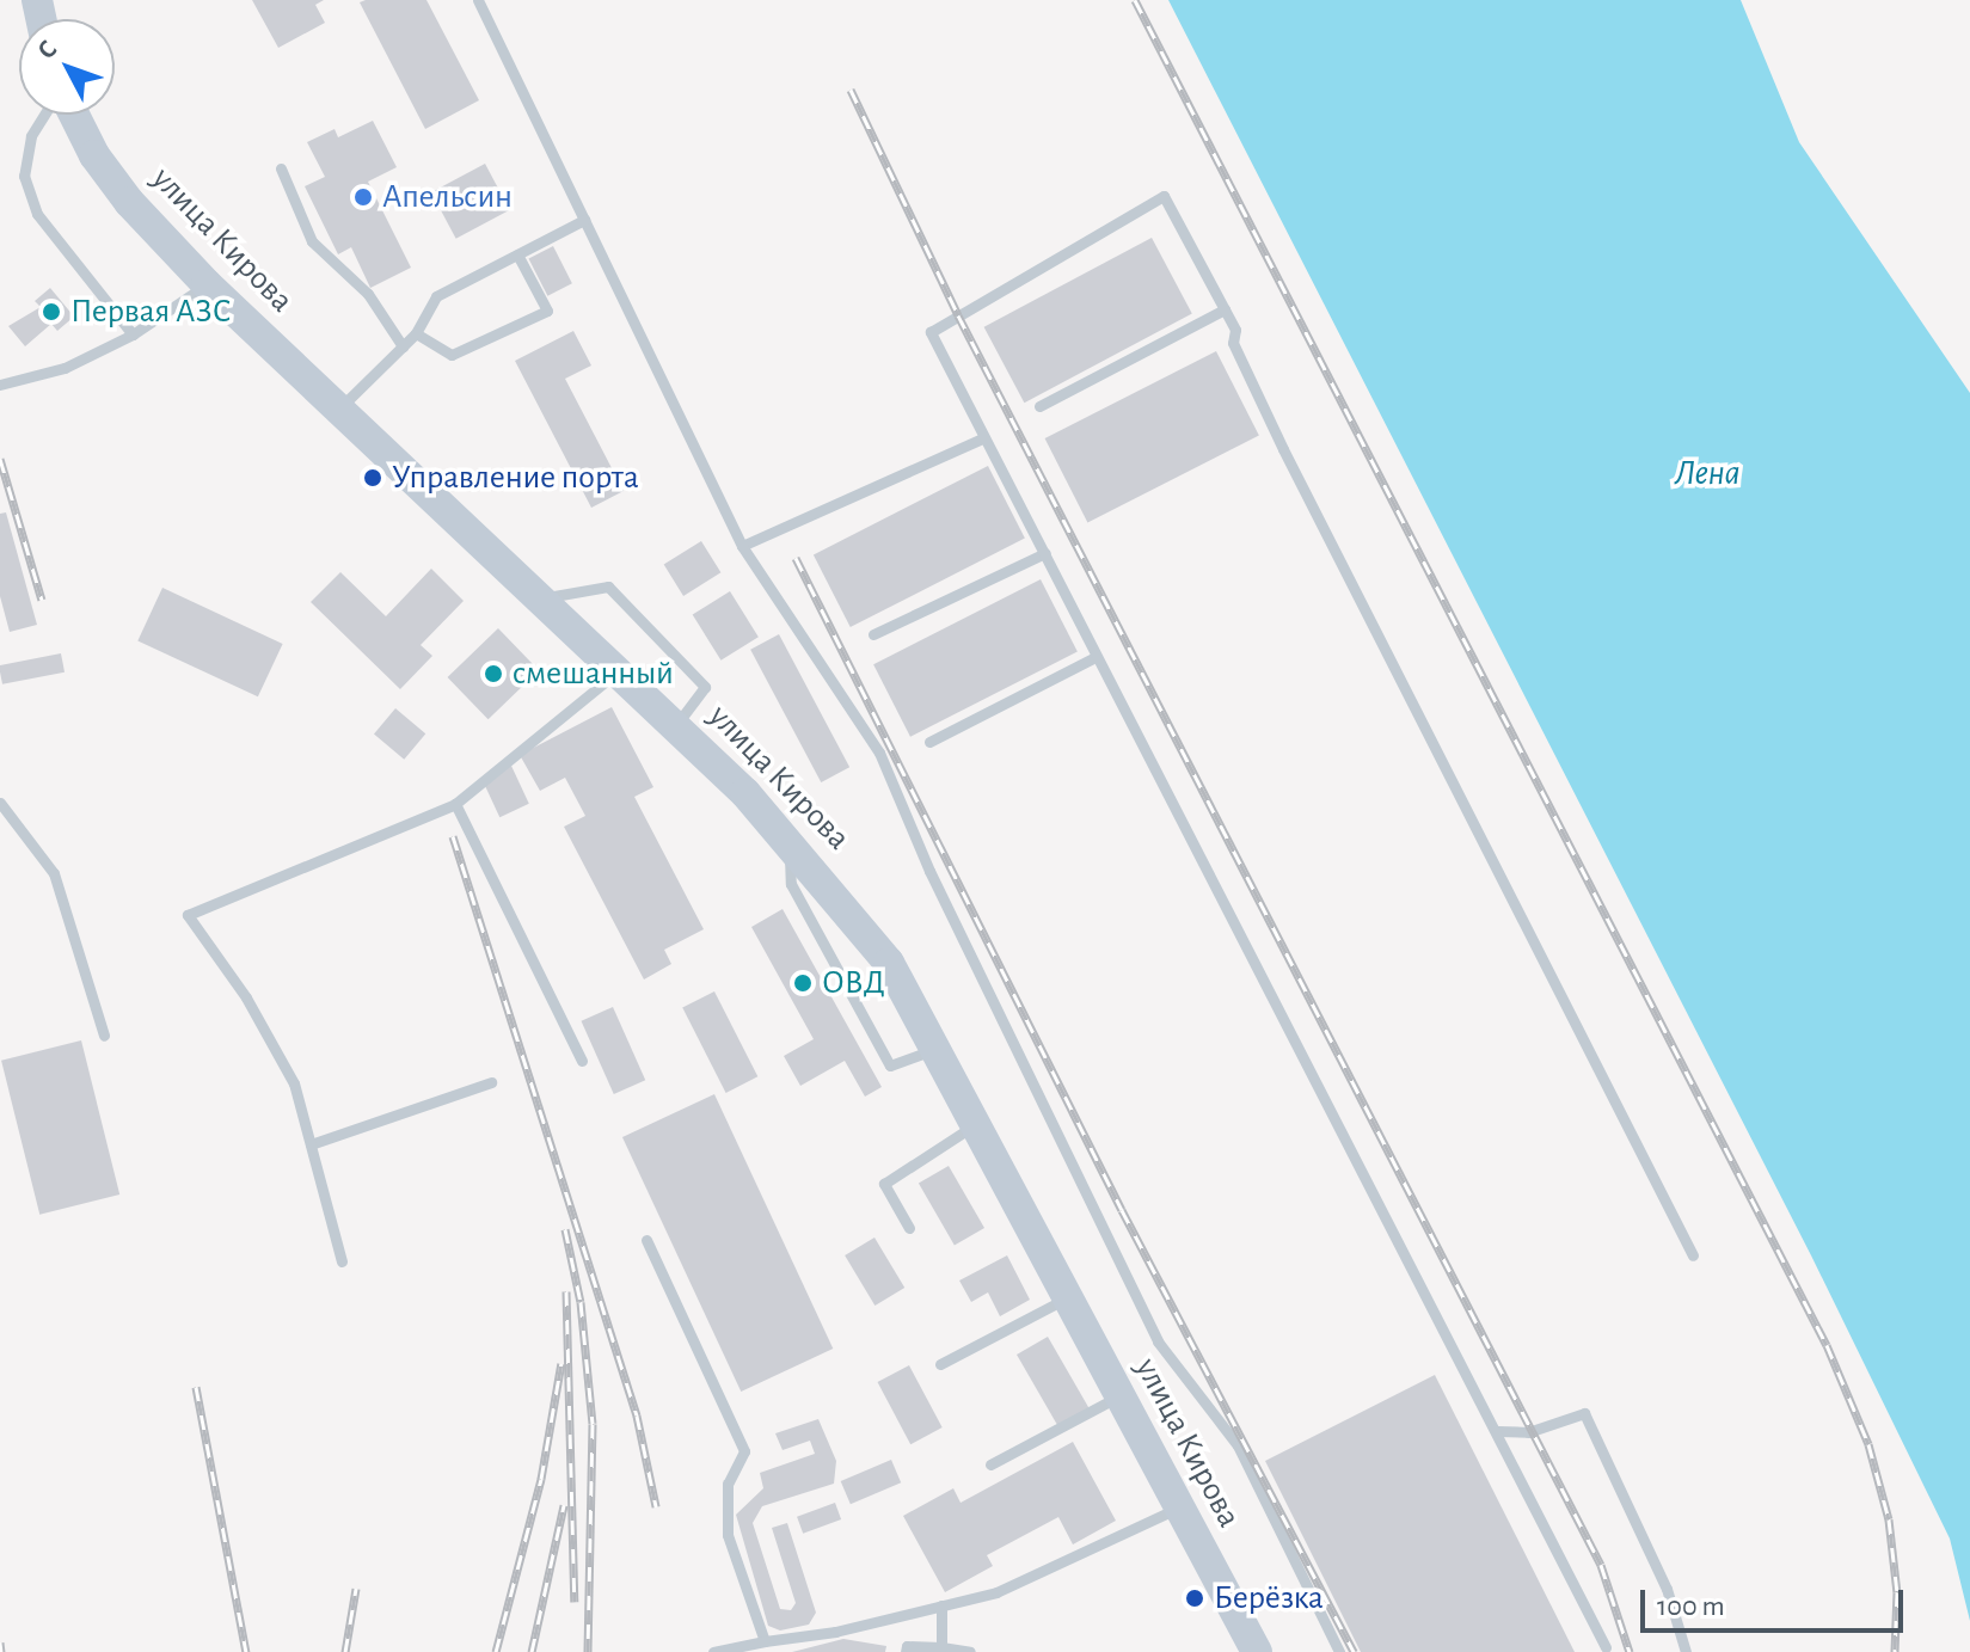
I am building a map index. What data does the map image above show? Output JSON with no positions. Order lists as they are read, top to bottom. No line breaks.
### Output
{"streets":{"main road":["улица Кирова"]},"water":["Лена"],"places":["Апельсин","Первая АЗС","Управление порта","смешанный","ОВД","Берёзка"],"scale_bar":"100 m","north":"top left"}
